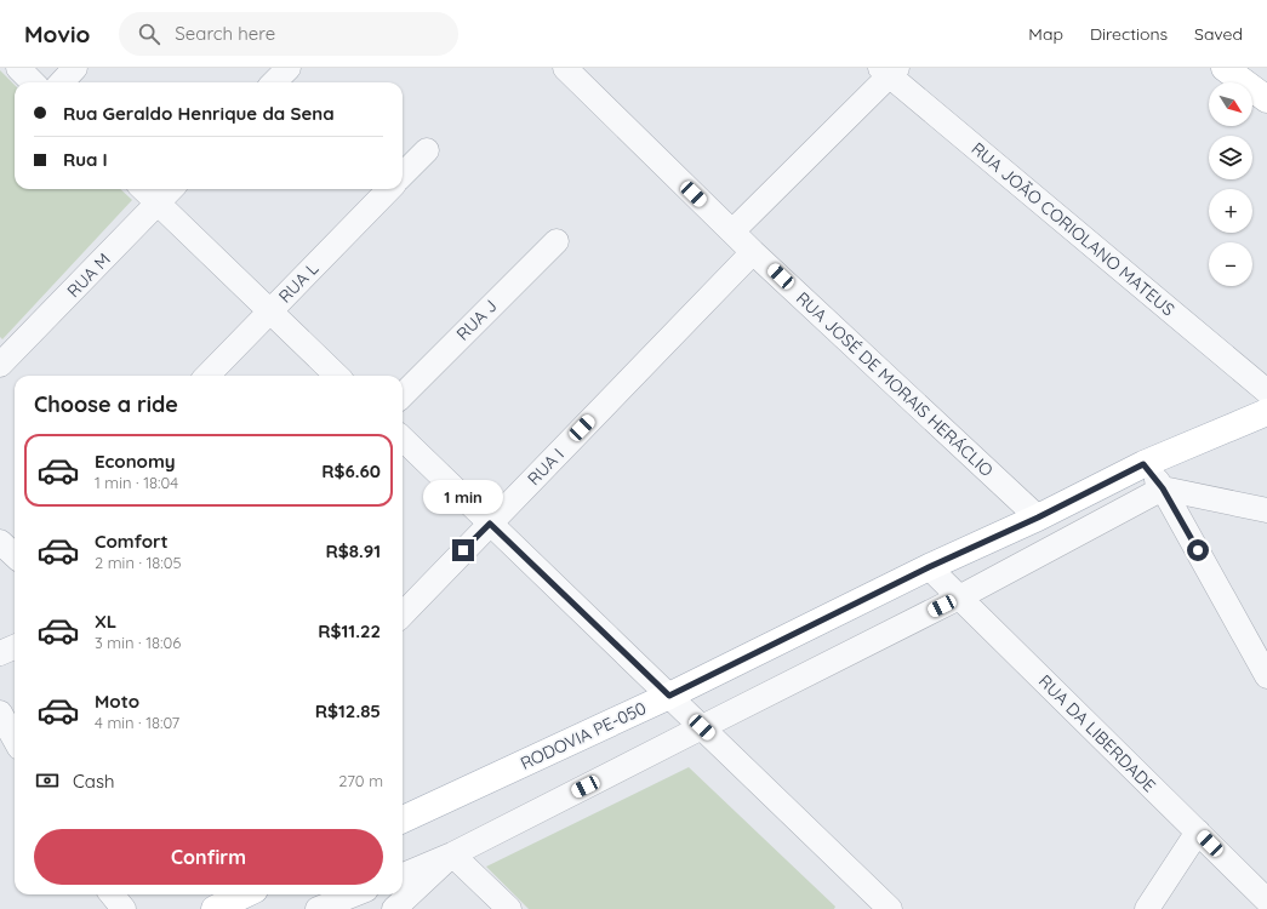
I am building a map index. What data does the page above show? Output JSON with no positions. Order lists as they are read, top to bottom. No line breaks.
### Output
{"streets":{"main road":["RODOVIA PE-050"],"street":["RUA JOÃO CORIOLANO MATEUS","RUA M","RUA L","RUA J","RUA JOSÉ DE MORAIS HERÁCLIO","RUA I","RUA DA LIBERDADE"]},"crossings":[["RUA JOSÉ DE MORAIS HERÁCLIO","RUA I"],["RUA JOSÉ DE MORAIS HERÁCLIO","RODOVIA PE-050"],["RUA DA LIBERDADE","RODOVIA PE-050"]],"north":"bottom right","page":{"header":"Movio","search":"Search here","nav":["Map","Directions","Saved"],"map_buttons":["+","−"],"banner":["Rua Geraldo Henrique da Sena","Rua I"],"heading":"Choose a ride","list":[{"name":"Economy","note":"1 min · 18:04","value":"R$6.60"},{"name":"Comfort","note":"2 min · 18:05","value":"R$8.91"},{"name":"XL","note":"3 min · 18:06","value":"R$11.22"},{"name":"Moto","note":"4 min · 18:07","value":"R$12.85"}],"bubble":"1 min","pay":["Cash","270 m"],"buttons":"Confirm"}}
